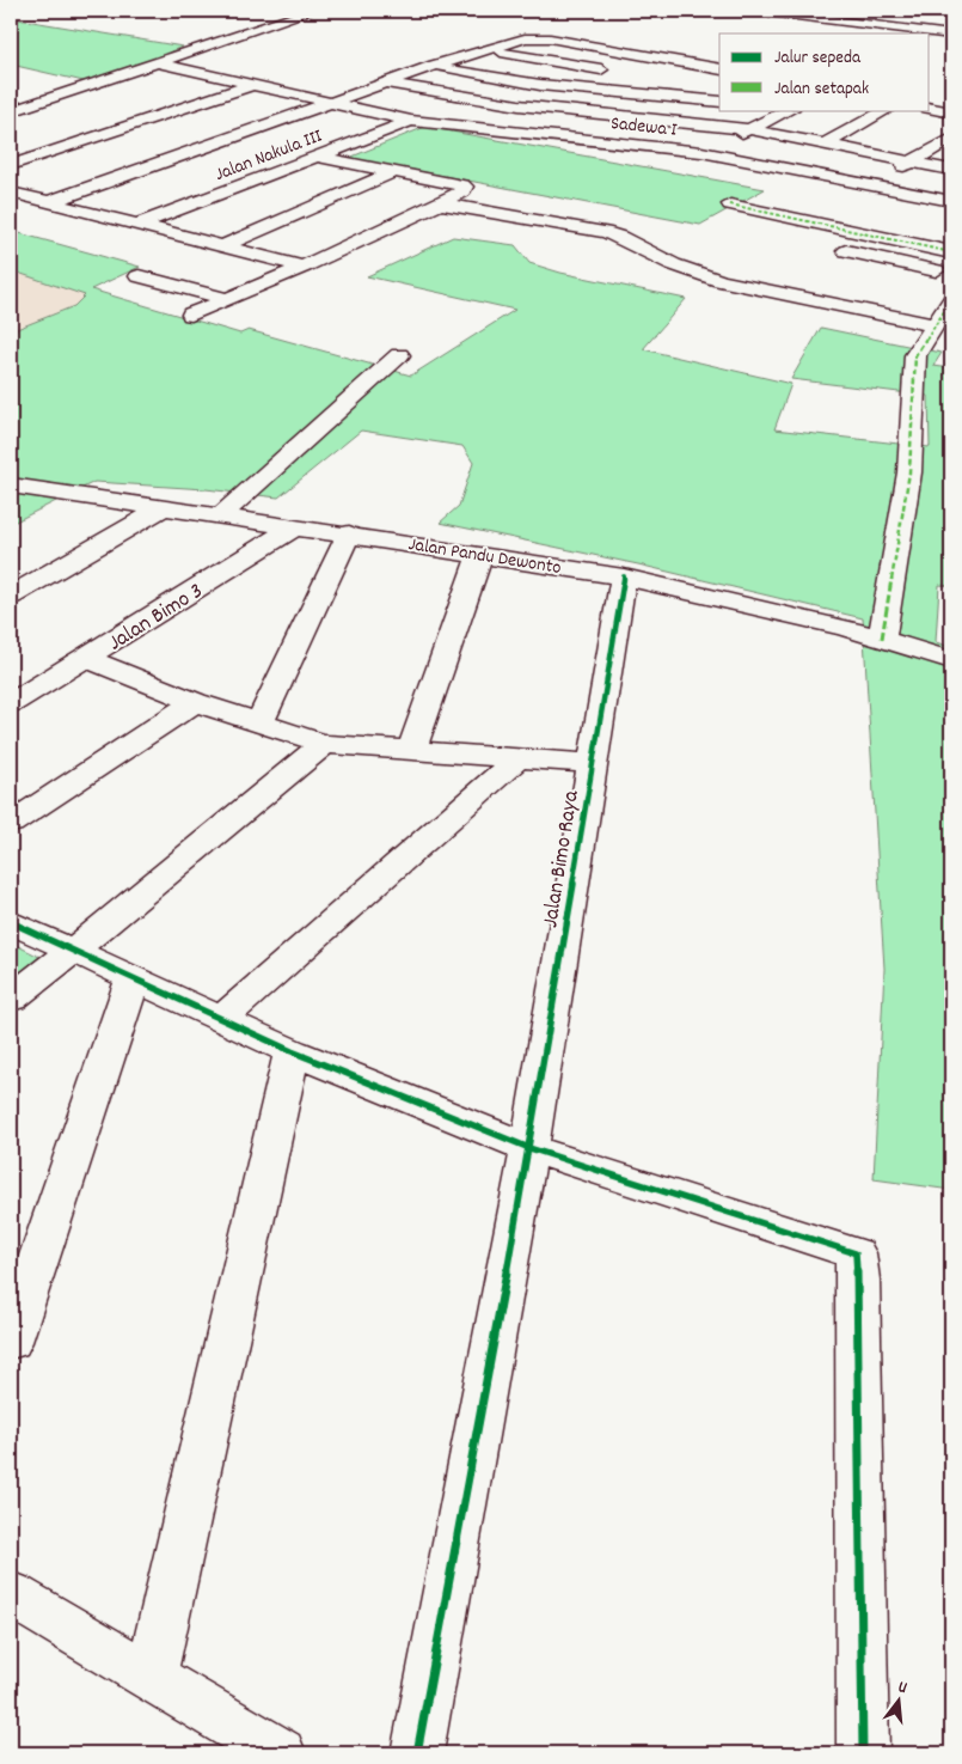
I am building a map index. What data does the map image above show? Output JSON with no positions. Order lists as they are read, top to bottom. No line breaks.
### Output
{"streets":{"street":["Sadewa I","Jalan Nakula III","Jalan Pandu Dewonto","Jalan Bimo 3","Jalan Bimo Raya"]},"crossings":[["Sadewa I","Jalan Nakula III"],["Jalan Pandu Dewonto","Jalan Bimo 3"],["Jalan Pandu Dewonto","Jalan Bimo Raya"]],"legend":["Jalur sepeda","Jalan setapak"],"north":"top"}
